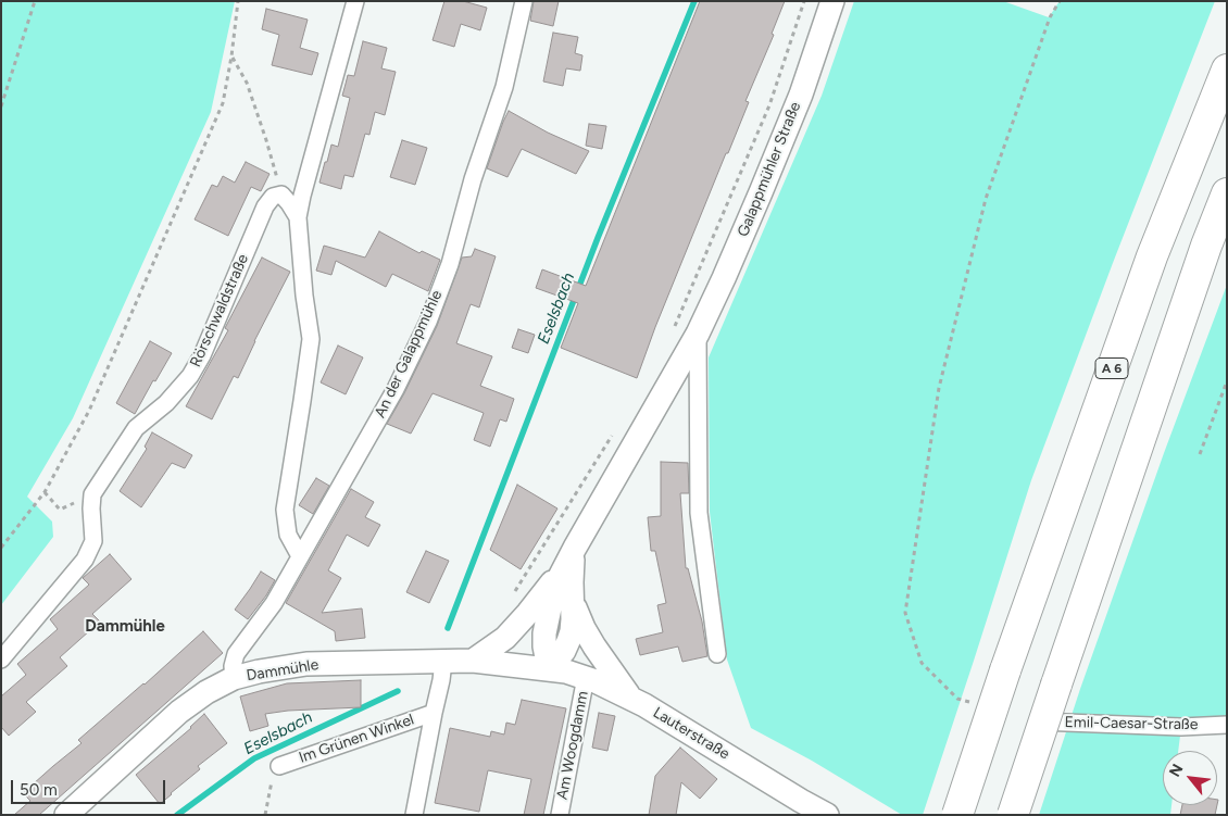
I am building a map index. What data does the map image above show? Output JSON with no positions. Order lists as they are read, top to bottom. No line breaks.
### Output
{"streets":{"highway":["A 6"],"main road":["Galappmühler Straße","Dammühle","Lauterstraße"],"street":["Rörschwaldstraße","An der Galappmühle","Emil-Caesar-Straße","Im Grünen Winkel","Am Woogdamm"]},"crossings":[["Galappmühler Straße","Dammühle"],["Galappmühler Straße","Lauterstraße"],["An der Galappmühle","Dammühle"],["Dammühle","Lauterstraße"],["Lauterstraße","Am Woogdamm"]],"districts":["Dammühle"],"water":["Eselsbach"],"scale_bar":"50 m","north":"top left"}
